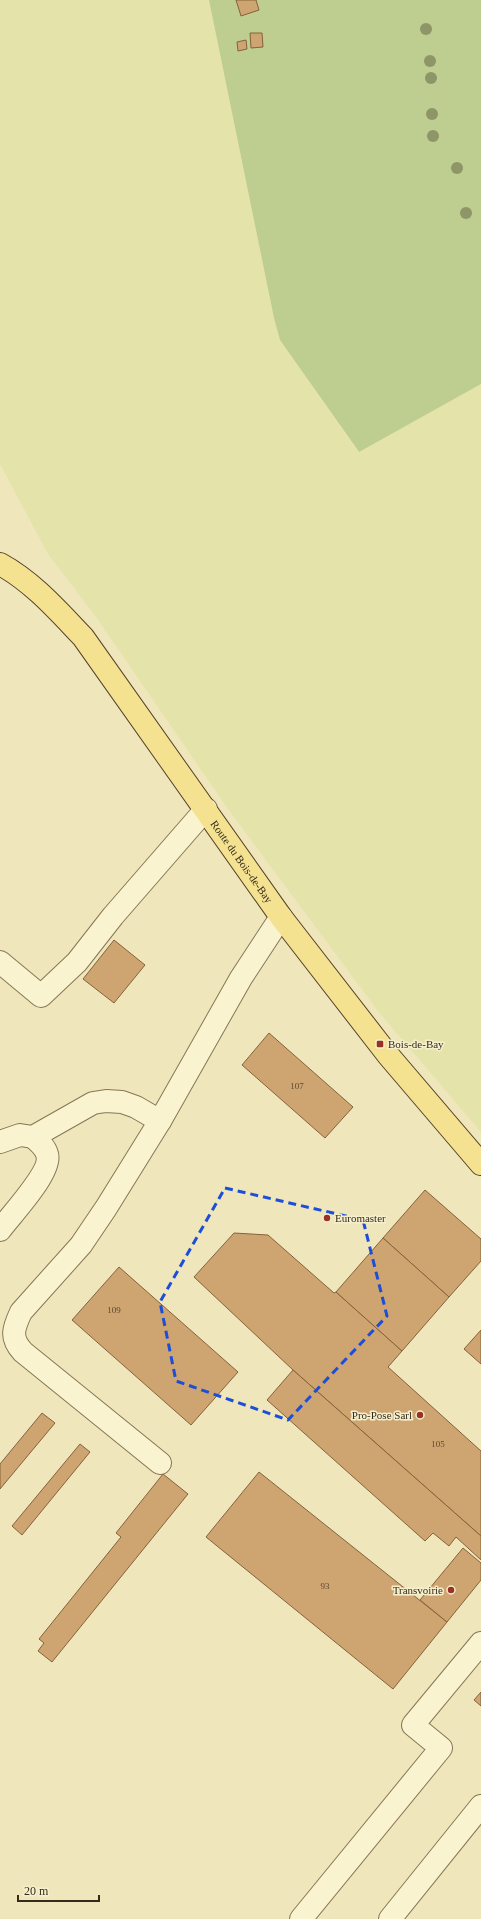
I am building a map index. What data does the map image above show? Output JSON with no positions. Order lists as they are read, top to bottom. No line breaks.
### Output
{"streets":{"main road":["Route du Bois-de-Bay"]},"places":{"transit":["Bois-de-Bay"],"other":["Euromaster","Pro-Pose Sarl","Transvoirie"]},"house_numbers":["107","109","105","93"],"scale_bar":"20 m"}
